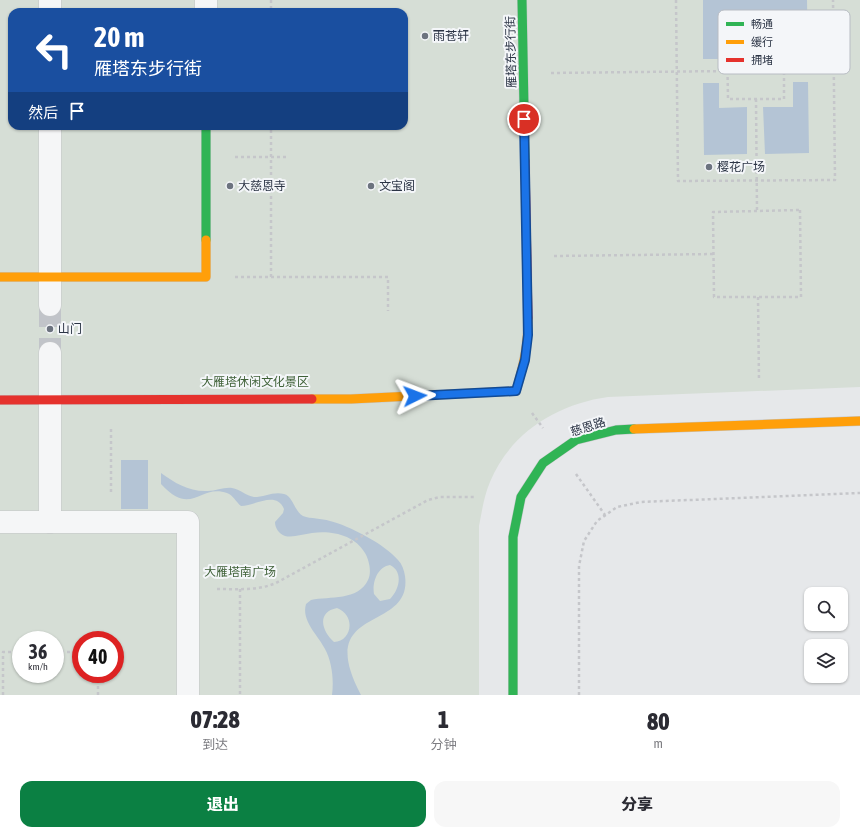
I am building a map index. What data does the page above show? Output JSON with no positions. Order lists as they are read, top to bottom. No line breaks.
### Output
{"streets":{"street":["雁塔东步行街","慈恩路"]},"parks":["大雁塔休闲文化景区","大雁塔南广场"],"places":["雨苍轩","樱花广场","大慈恩寺","文宝阁","山门"],"legend":["畅通","缓行","拥堵"],"page":{"turn":["20 m","雁塔东步行街"],"then":"然后","speed":"36 km/h","limit":"40","eta":["07:28","到达","1","分钟","80","m"],"buttons":["退出","分享"]}}
